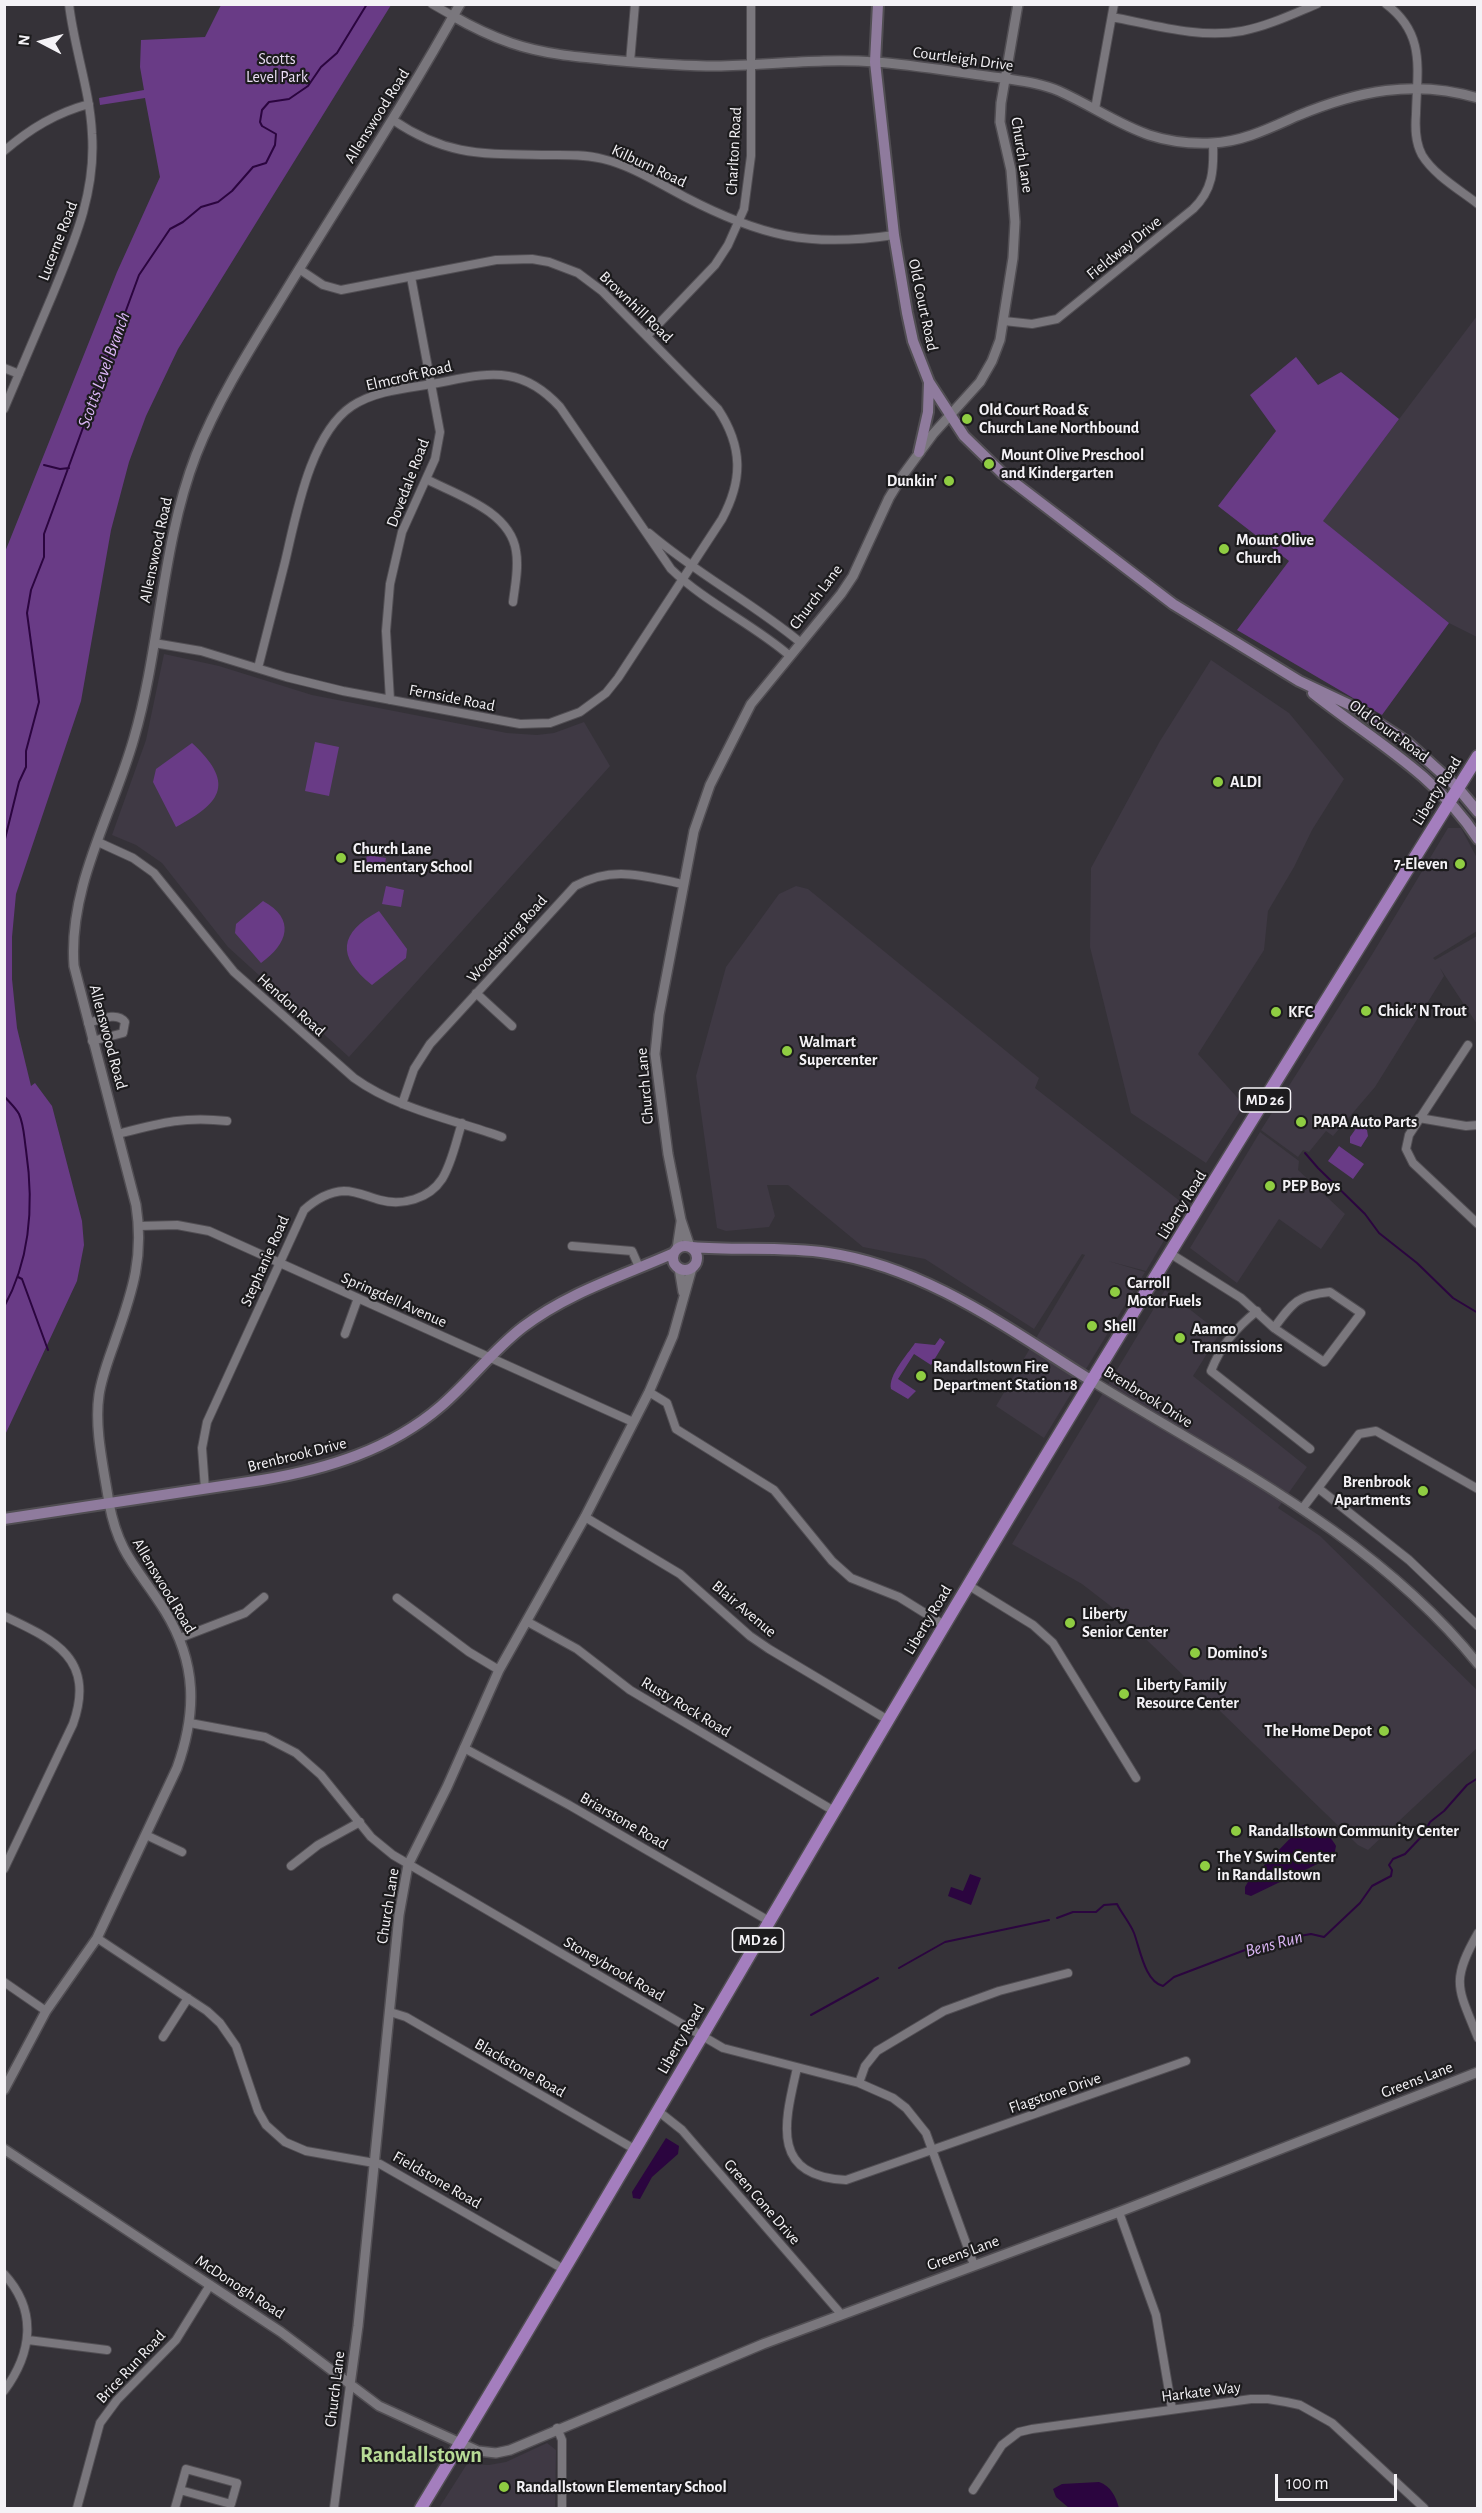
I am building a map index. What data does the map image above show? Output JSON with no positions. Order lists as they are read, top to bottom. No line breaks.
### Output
{"streets":{"main road":["Old Court Road","Liberty Road","MD 26","Brenbrook Drive"],"street":["Courtleigh Drive","Allenswood Road","Charlton Road","Church Lane","Kilburn Road","Lucerne Road","Fieldway Drive","Brownhill Road","Elmcroft Road","Dovedale Road","Fernside Road","Woodspring Road","Hendon Road","Stephanie Road","Springdell Avenue","Blair Avenue","Rusty Rock Road","Briarstone Road","Stoneybrook Road","Blackstone Road","Greens Lane","Flagstone Drive","Fieldstone Road","Green Cone Drive","McDonogh Road","Brice Run Road","Harkate Way"]},"crossings":[["Courtleigh Drive","Allenswood Road"],["Courtleigh Drive","Charlton Road"],["Courtleigh Drive","Church Lane"],["Courtleigh Drive","Fieldway Drive"],["Courtleigh Drive","Old Court Road"],["Allenswood Road","Kilburn Road"],["Allenswood Road","Brownhill Road"],["Allenswood Road","Fernside Road"],["Allenswood Road","Hendon Road"],["Allenswood Road","Springdell Avenue"],["Allenswood Road","Brenbrook Drive"],["Allenswood Road","Stoneybrook Road"],["Allenswood Road","Fieldstone Road"],["Charlton Road","Kilburn Road"],["Charlton Road","Brownhill Road"],["Church Lane","Fieldway Drive"],["Church Lane","Old Court Road"],["Church Lane","Elmcroft Road"],["Church Lane","Woodspring Road"],["Church Lane","Springdell Avenue"],["Church Lane","Brenbrook Drive"],["Church Lane","Blair Avenue"],["Church Lane","Rusty Rock Road"],["Church Lane","Briarstone Road"],["Church Lane","Stoneybrook Road"],["Church Lane","Blackstone Road"],["Church Lane","Fieldstone Road"],["Church Lane","McDonogh Road"],["Kilburn Road","Old Court Road"],["Old Court Road","Liberty Road"],["Brownhill Road","Elmcroft Road"],["Brownhill Road","Dovedale Road"],["Brownhill Road","Fernside Road"],["Elmcroft Road","Dovedale Road"],["Elmcroft Road","Fernside Road"],["Dovedale Road","Fernside Road"],["Liberty Road","Brenbrook Drive"],["Liberty Road","Blair Avenue"],["Liberty Road","Rusty Rock Road"],["Liberty Road","Briarstone Road"],["Liberty Road","Stoneybrook Road"],["Liberty Road","Blackstone Road"],["Liberty Road","Greens Lane"],["Liberty Road","Fieldstone Road"],["Liberty Road","Green Cone Drive"],["Liberty Road","McDonogh Road"],["Woodspring Road","Hendon Road"],["Hendon Road","Stephanie Road"],["Stephanie Road","Springdell Avenue"],["Stephanie Road","Brenbrook Drive"],["Springdell Avenue","Brenbrook Drive"],["Stoneybrook Road","Greens Lane"],["Stoneybrook Road","Flagstone Drive"],["Greens Lane","Green Cone Drive"],["Greens Lane","McDonogh Road"],["McDonogh Road","Brice Run Road"]],"districts":["Randallstown"],"water":["Scotts Level Branch","Bens Run"],"parks":["Scotts Level Park"],"places":["Old Court Road & Church Lane Northbound","Mount Olive Preschool and Kindergarten","Dunkin'","Mount Olive Church","ALDI","Church Lane Elementary School","7-Eleven","Chick' N Trout","KFC","Walmart Supercenter","PAPA Auto Parts","PEP Boys","Carroll Motor Fuels","Shell","Aamco Transmissions","Randallstown Fire Department Station 18","Brenbrook Apartments","Liberty Senior Center","Domino's","Liberty Family Resource Center","The Home Depot","Randallstown Community Center","The Y Swim Center in Randallstown","Randallstown Elementary School"],"scale_bar":"100 m","north":"left"}
